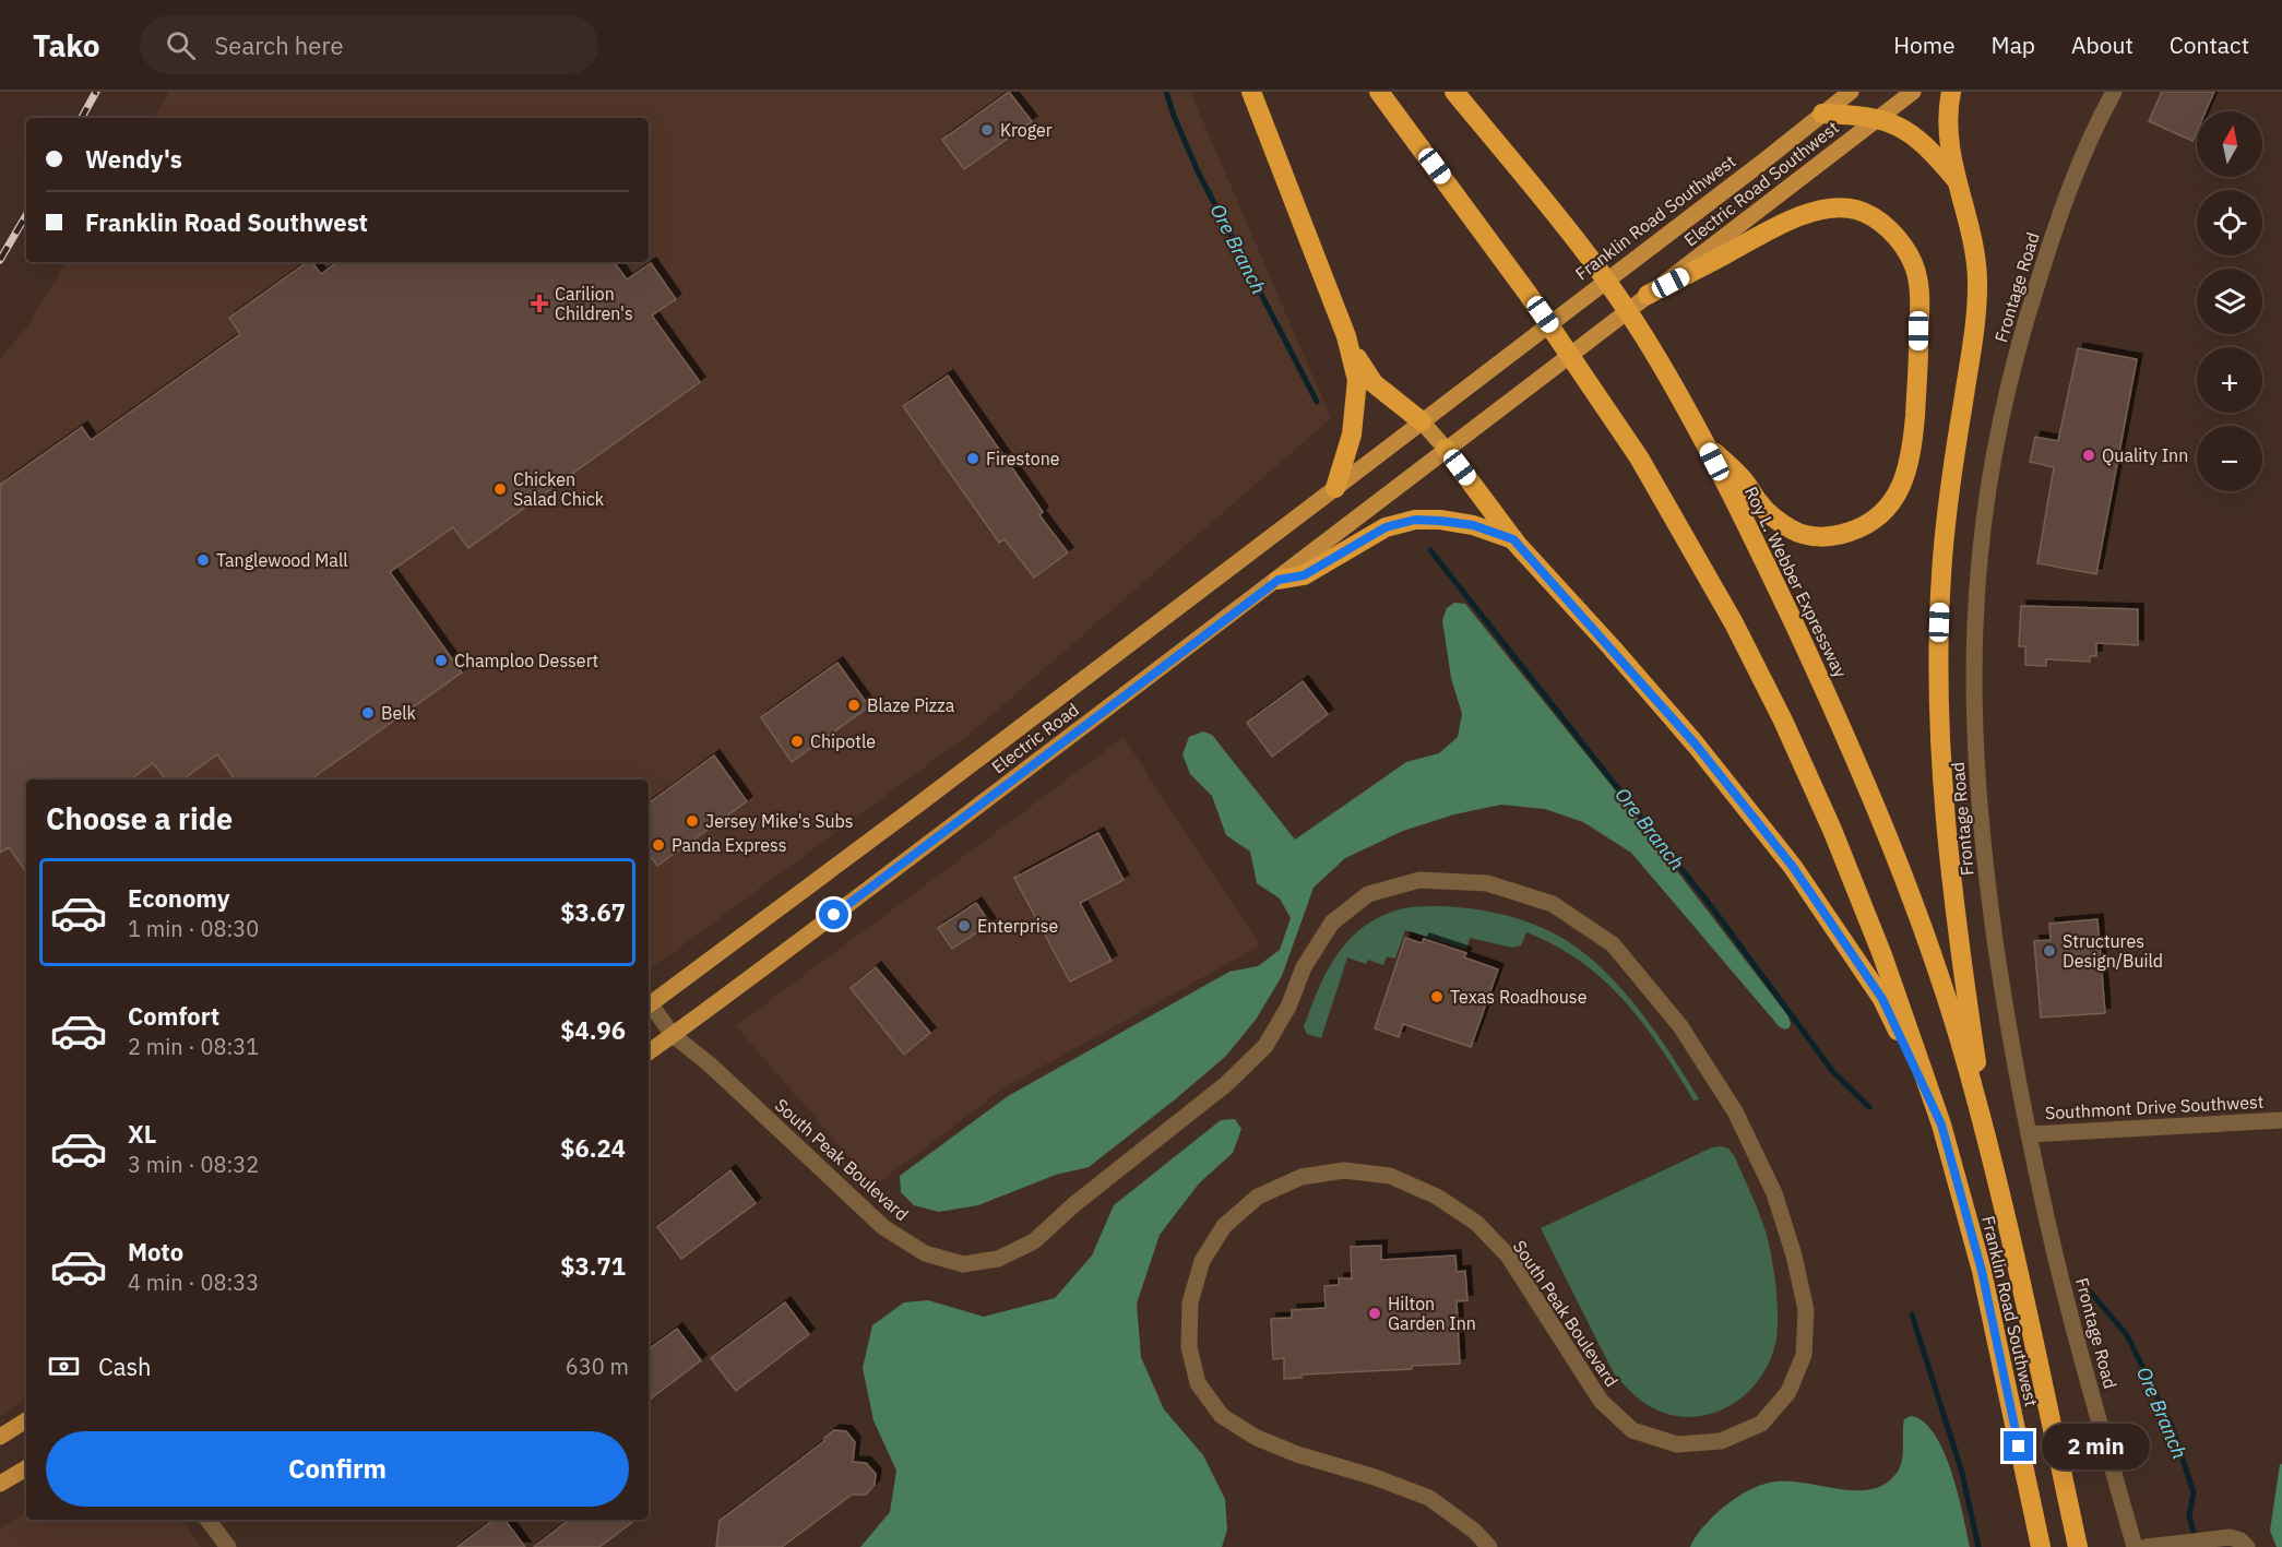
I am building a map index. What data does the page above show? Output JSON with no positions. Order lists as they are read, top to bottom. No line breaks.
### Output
{"streets":{"highway":["Franklin Road Southwest","Roy L. Webber Expressway"],"main road":["Electric Road Southwest","Electric Road"],"street":["Frontage Road","Southmont Drive Southwest","South Peak Boulevard"]},"crossings":[["Electric Road Southwest","Electric Road"],["Franklin Road Southwest","Roy L. Webber Expressway"],["Frontage Road","Southmont Drive Southwest"],["Electric Road","South Peak Boulevard"]],"water":["Ore Branch"],"places":{"other":["Kroger","Quality Inn","Firestone","Chicken Salad Chick","Tanglewood Mall","Champloo Dessert","Blaze Pizza","Belk","Chipotle","Jersey Mike's Subs","Panda Express","Enterprise","Structures Design/Build","Texas Roadhouse","Hilton Garden Inn"],"health":["Carilion Children's"]},"north":"top","page":{"header":"Tako","search":"Search here","nav":["Home","Map","About","Contact"],"map_buttons":["+","−"],"banner":["Wendy's","Franklin Road Southwest"],"heading":"Choose a ride","list":[{"name":"Economy","note":"1 min · 08:30","value":"$3.67"},{"name":"Comfort","note":"2 min · 08:31","value":"$4.96"},{"name":"XL","note":"3 min · 08:32","value":"$6.24"},{"name":"Moto","note":"4 min · 08:33","value":"$3.71"}],"pay":["Cash","630 m"],"buttons":"Confirm","bubble":"2 min"}}
